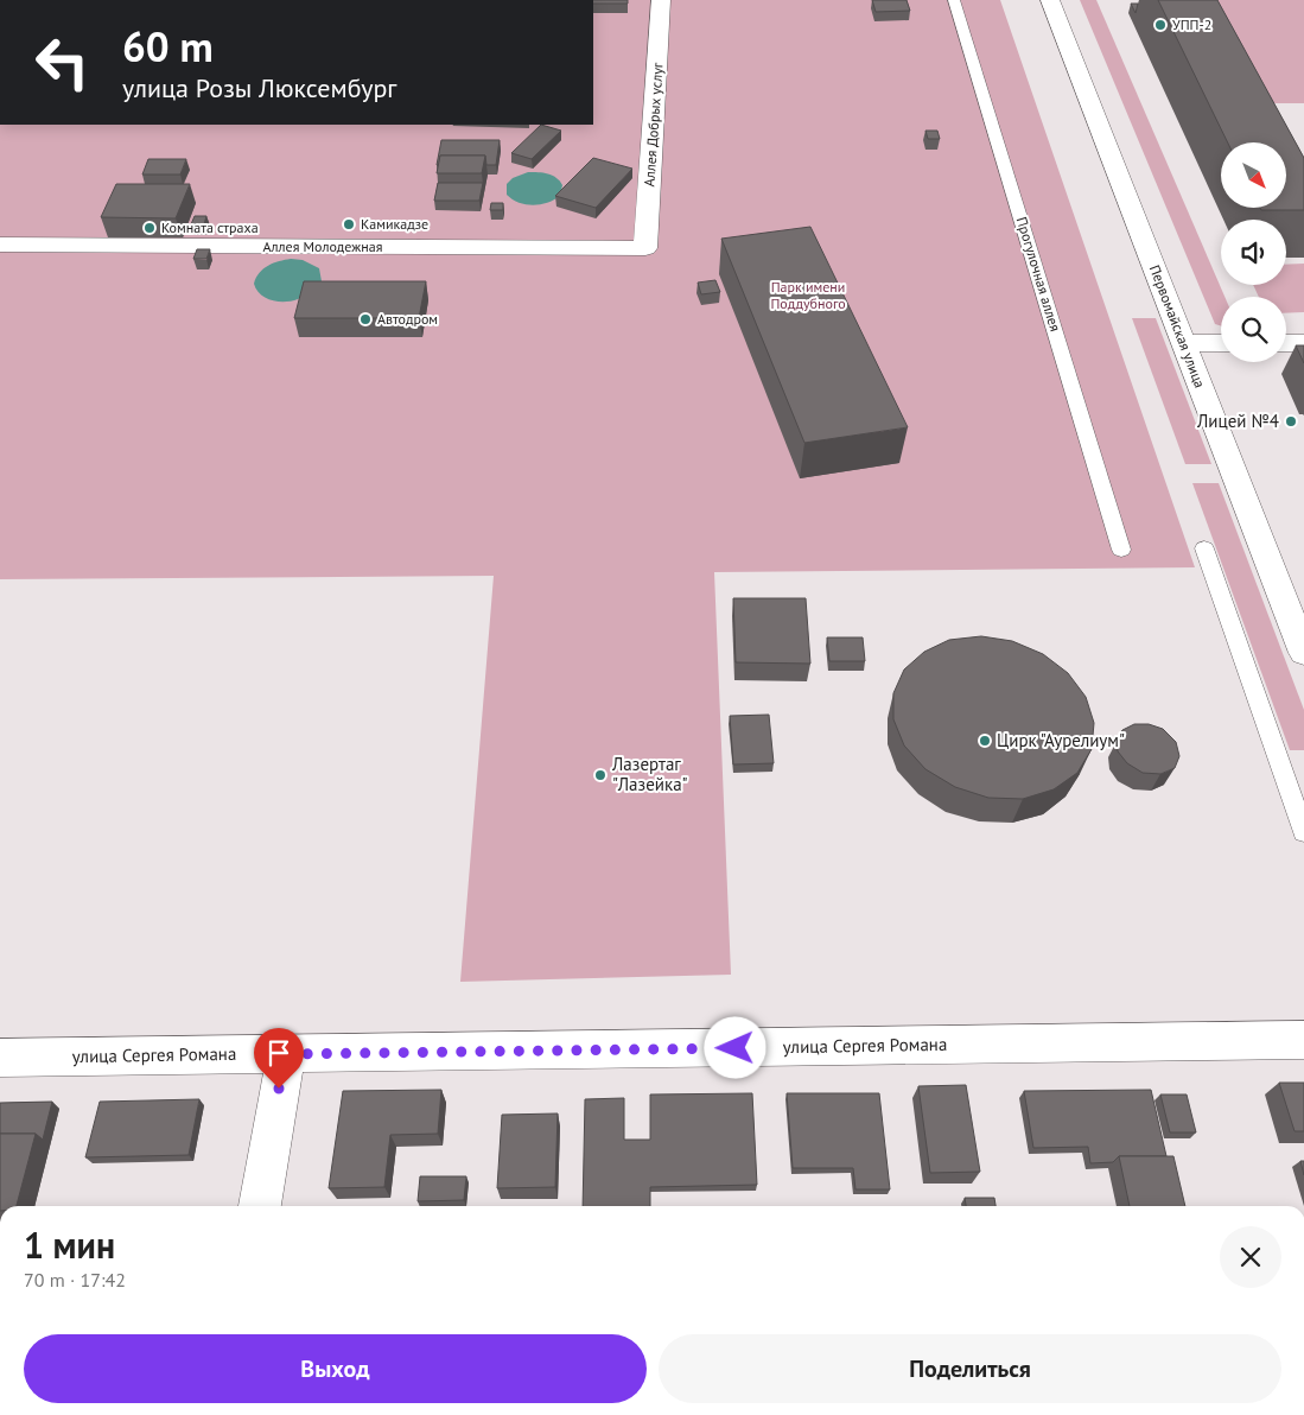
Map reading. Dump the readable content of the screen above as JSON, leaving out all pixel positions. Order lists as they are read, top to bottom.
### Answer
{
  "streets": {
    "street": [
      "Аллея Добрых услуг",
      "Аллея Молодежная",
      "Первомайская улица",
      "улица Сергея Романа"
    ],
    "lane": ["Прогулочная аллея"]
  },
  "crossings": [
    ["Аллея Добрых услуг", "Аллея Молодежная"]
  ],
  "parks": ["Парк имени Поддубного"],
  "places": [
    "УПП-2",
    "Камикадзе",
    "Комната страха",
    "Автодром",
    "Лицей №4",
    "Цирк \"Аурелиум\"",
    "Лазертаг \"Лазейка\""
  ],
  "north": "bottom right",
  "page": {
    "turn": ["60 m", "улица Розы Люксембург"],
    "heading": ["1 мин", "70 m · 17:42"],
    "buttons": ["Выход", "Поделиться"]
  }
}
